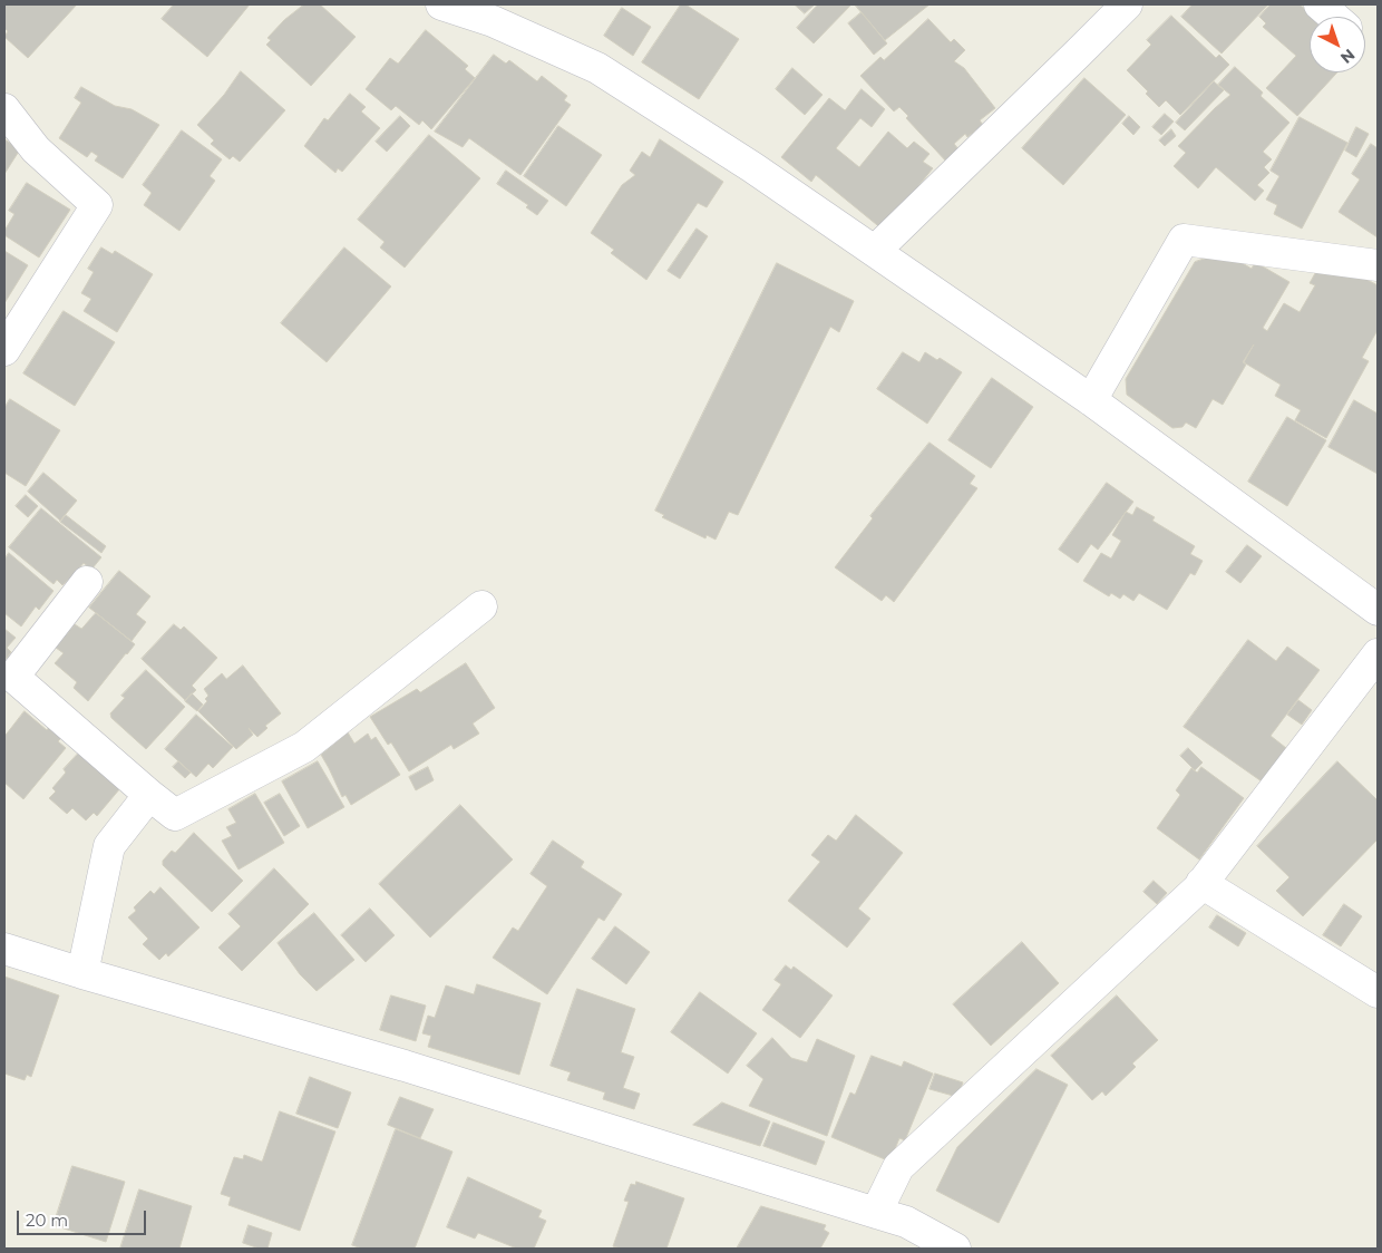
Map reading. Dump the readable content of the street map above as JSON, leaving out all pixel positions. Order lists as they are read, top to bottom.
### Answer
{
  "scale_bar": "20 m",
  "north": "bottom right"
}
